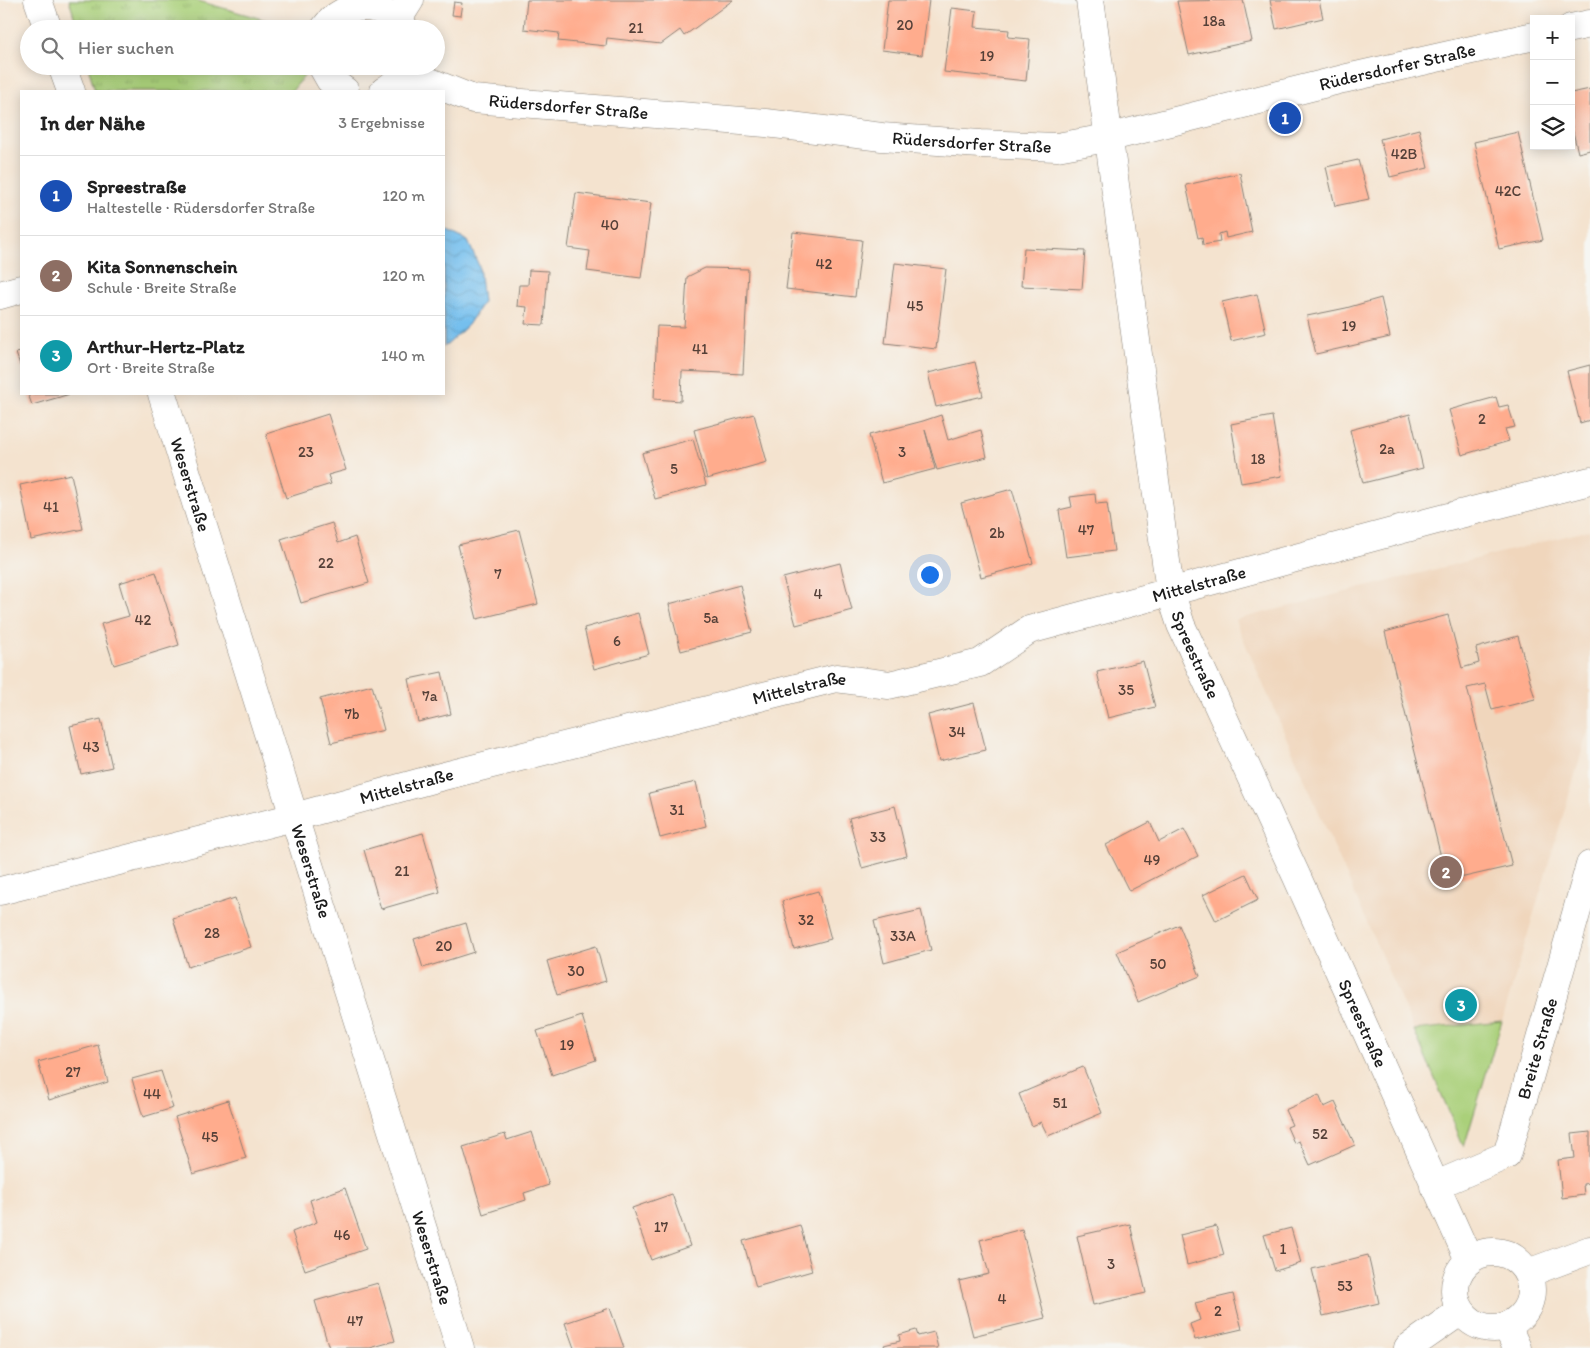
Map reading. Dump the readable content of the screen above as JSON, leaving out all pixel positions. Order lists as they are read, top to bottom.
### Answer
{
  "streets": {
    "street": [
      "Rüdersdorfer Straße",
      "Weserstraße",
      "Mittelstraße",
      "Spreestraße",
      "Breite Straße"
    ]
  },
  "crossings": [
    ["Rüdersdorfer Straße", "Spreestraße"],
    ["Weserstraße", "Mittelstraße"],
    ["Mittelstraße", "Spreestraße"],
    ["Spreestraße", "Breite Straße"]
  ],
  "house_numbers": [
    "18a",
    "20",
    "21",
    "19",
    "42B",
    "42C",
    "40",
    "42",
    "45",
    "19",
    "41",
    "2",
    "2a",
    "23",
    "3",
    "18",
    "5",
    "41",
    "47",
    "2b",
    "22",
    "7",
    "4",
    "5a",
    "42",
    "6",
    "35",
    "7a",
    "7b",
    "34",
    "43",
    "31",
    "33",
    "49",
    "21",
    "32",
    "28",
    "33A",
    "20",
    "50",
    "30",
    "19",
    "27",
    "44",
    "51",
    "52",
    "45",
    "17",
    "46",
    "1",
    "3",
    "53",
    "4",
    "2",
    "47"
  ],
  "page": {
    "map_buttons": ["+", "−"],
    "search": "Hier suchen",
    "heading": ["In der Nähe", "3 Ergebnisse"],
    "pins": ["1", "2", "3"],
    "list": [
      {
        "mark": "1",
        "name": "Spreestraße",
        "note": "Haltestelle · Rüdersdorfer Straße",
        "value": "120 m"
      },
      {
        "mark": "2",
        "name": "Kita Sonnenschein",
        "note": "Schule · Breite Straße",
        "value": "120 m"
      },
      {
        "mark": "3",
        "name": "Arthur-Hertz-Platz",
        "note": "Ort · Breite Straße",
        "value": "140 m"
      }
    ]
  }
}
